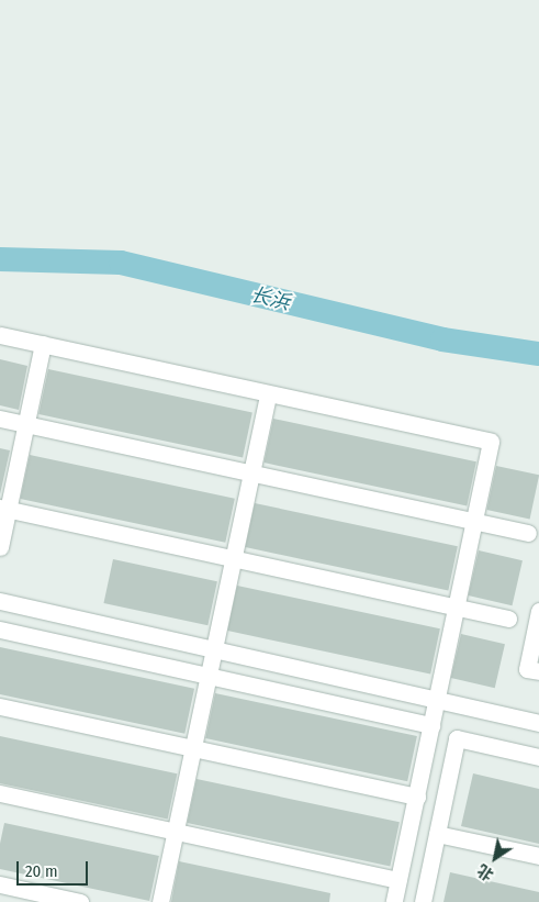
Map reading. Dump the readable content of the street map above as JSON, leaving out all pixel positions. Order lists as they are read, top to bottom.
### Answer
{
  "water": ["长浜"],
  "scale_bar": "20 m",
  "north": "bottom left"
}
